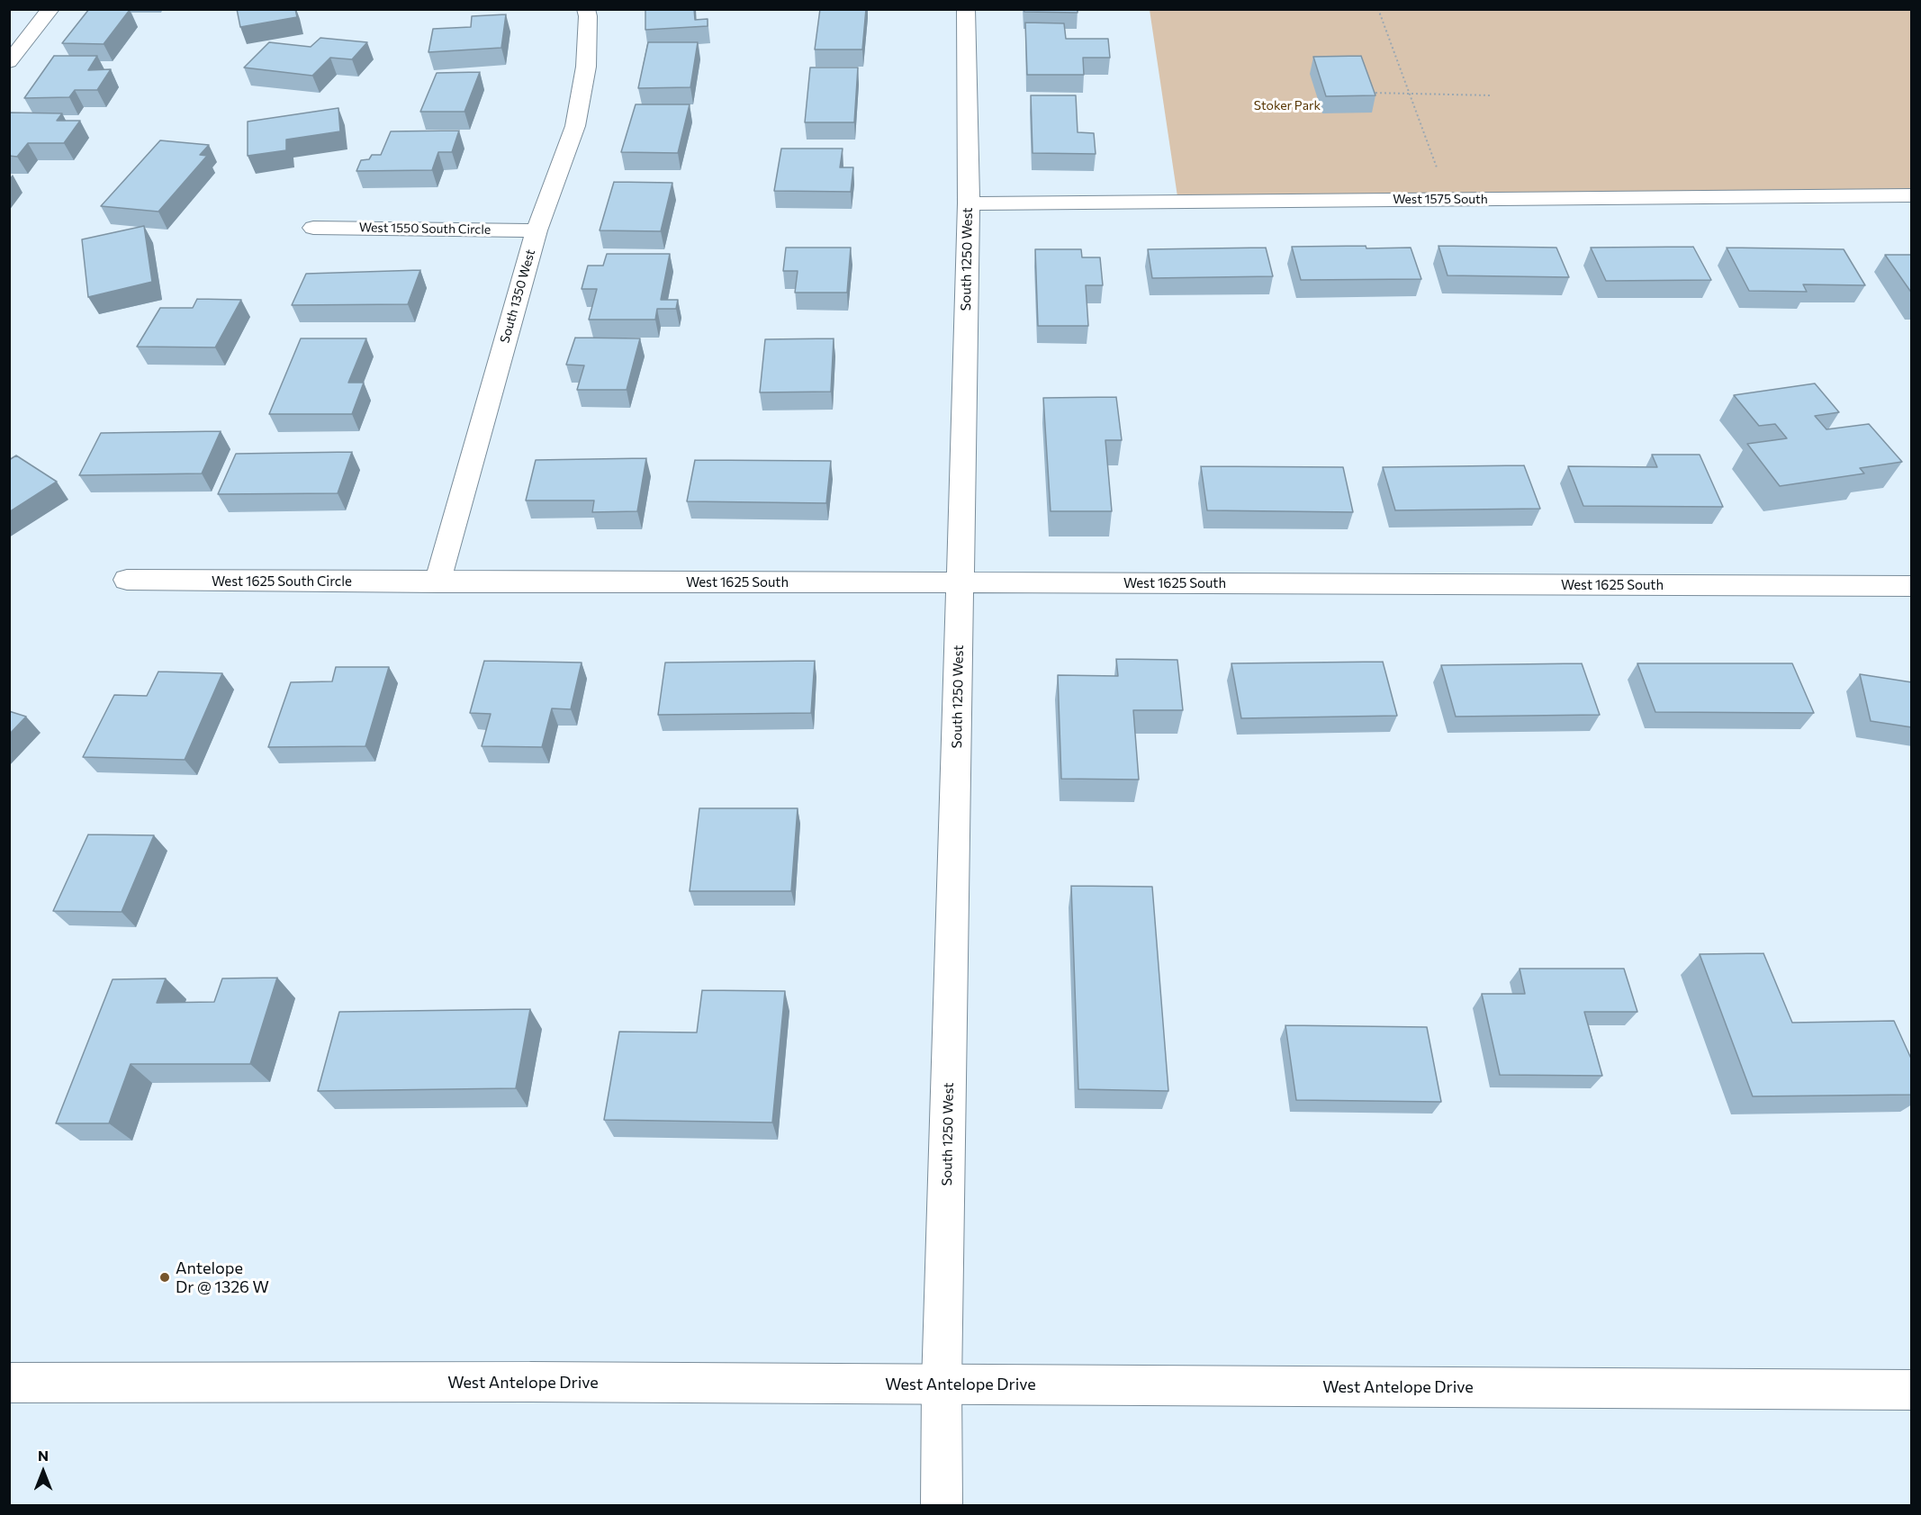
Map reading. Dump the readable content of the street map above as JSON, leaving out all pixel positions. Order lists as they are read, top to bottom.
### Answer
{
  "streets": {
    "street": [
      "West 1575 South",
      "West 1550 South Circle",
      "South 1250 West",
      "South 1350 West",
      "West 1625 South Circle",
      "West 1625 South",
      "West Antelope Drive"
    ]
  },
  "crossings": [
    ["West 1575 South", "South 1250 West"],
    ["West 1550 South Circle", "South 1350 West"],
    ["South 1250 West", "West 1625 South"],
    ["South 1250 West", "West Antelope Drive"],
    ["South 1350 West", "West 1625 South Circle"],
    ["South 1350 West", "West 1625 South"],
    ["West 1625 South Circle", "West 1625 South"]
  ],
  "parks": ["Stoker Park"],
  "places": ["Antelope Dr @ 1326 W"],
  "north": "top"
}
